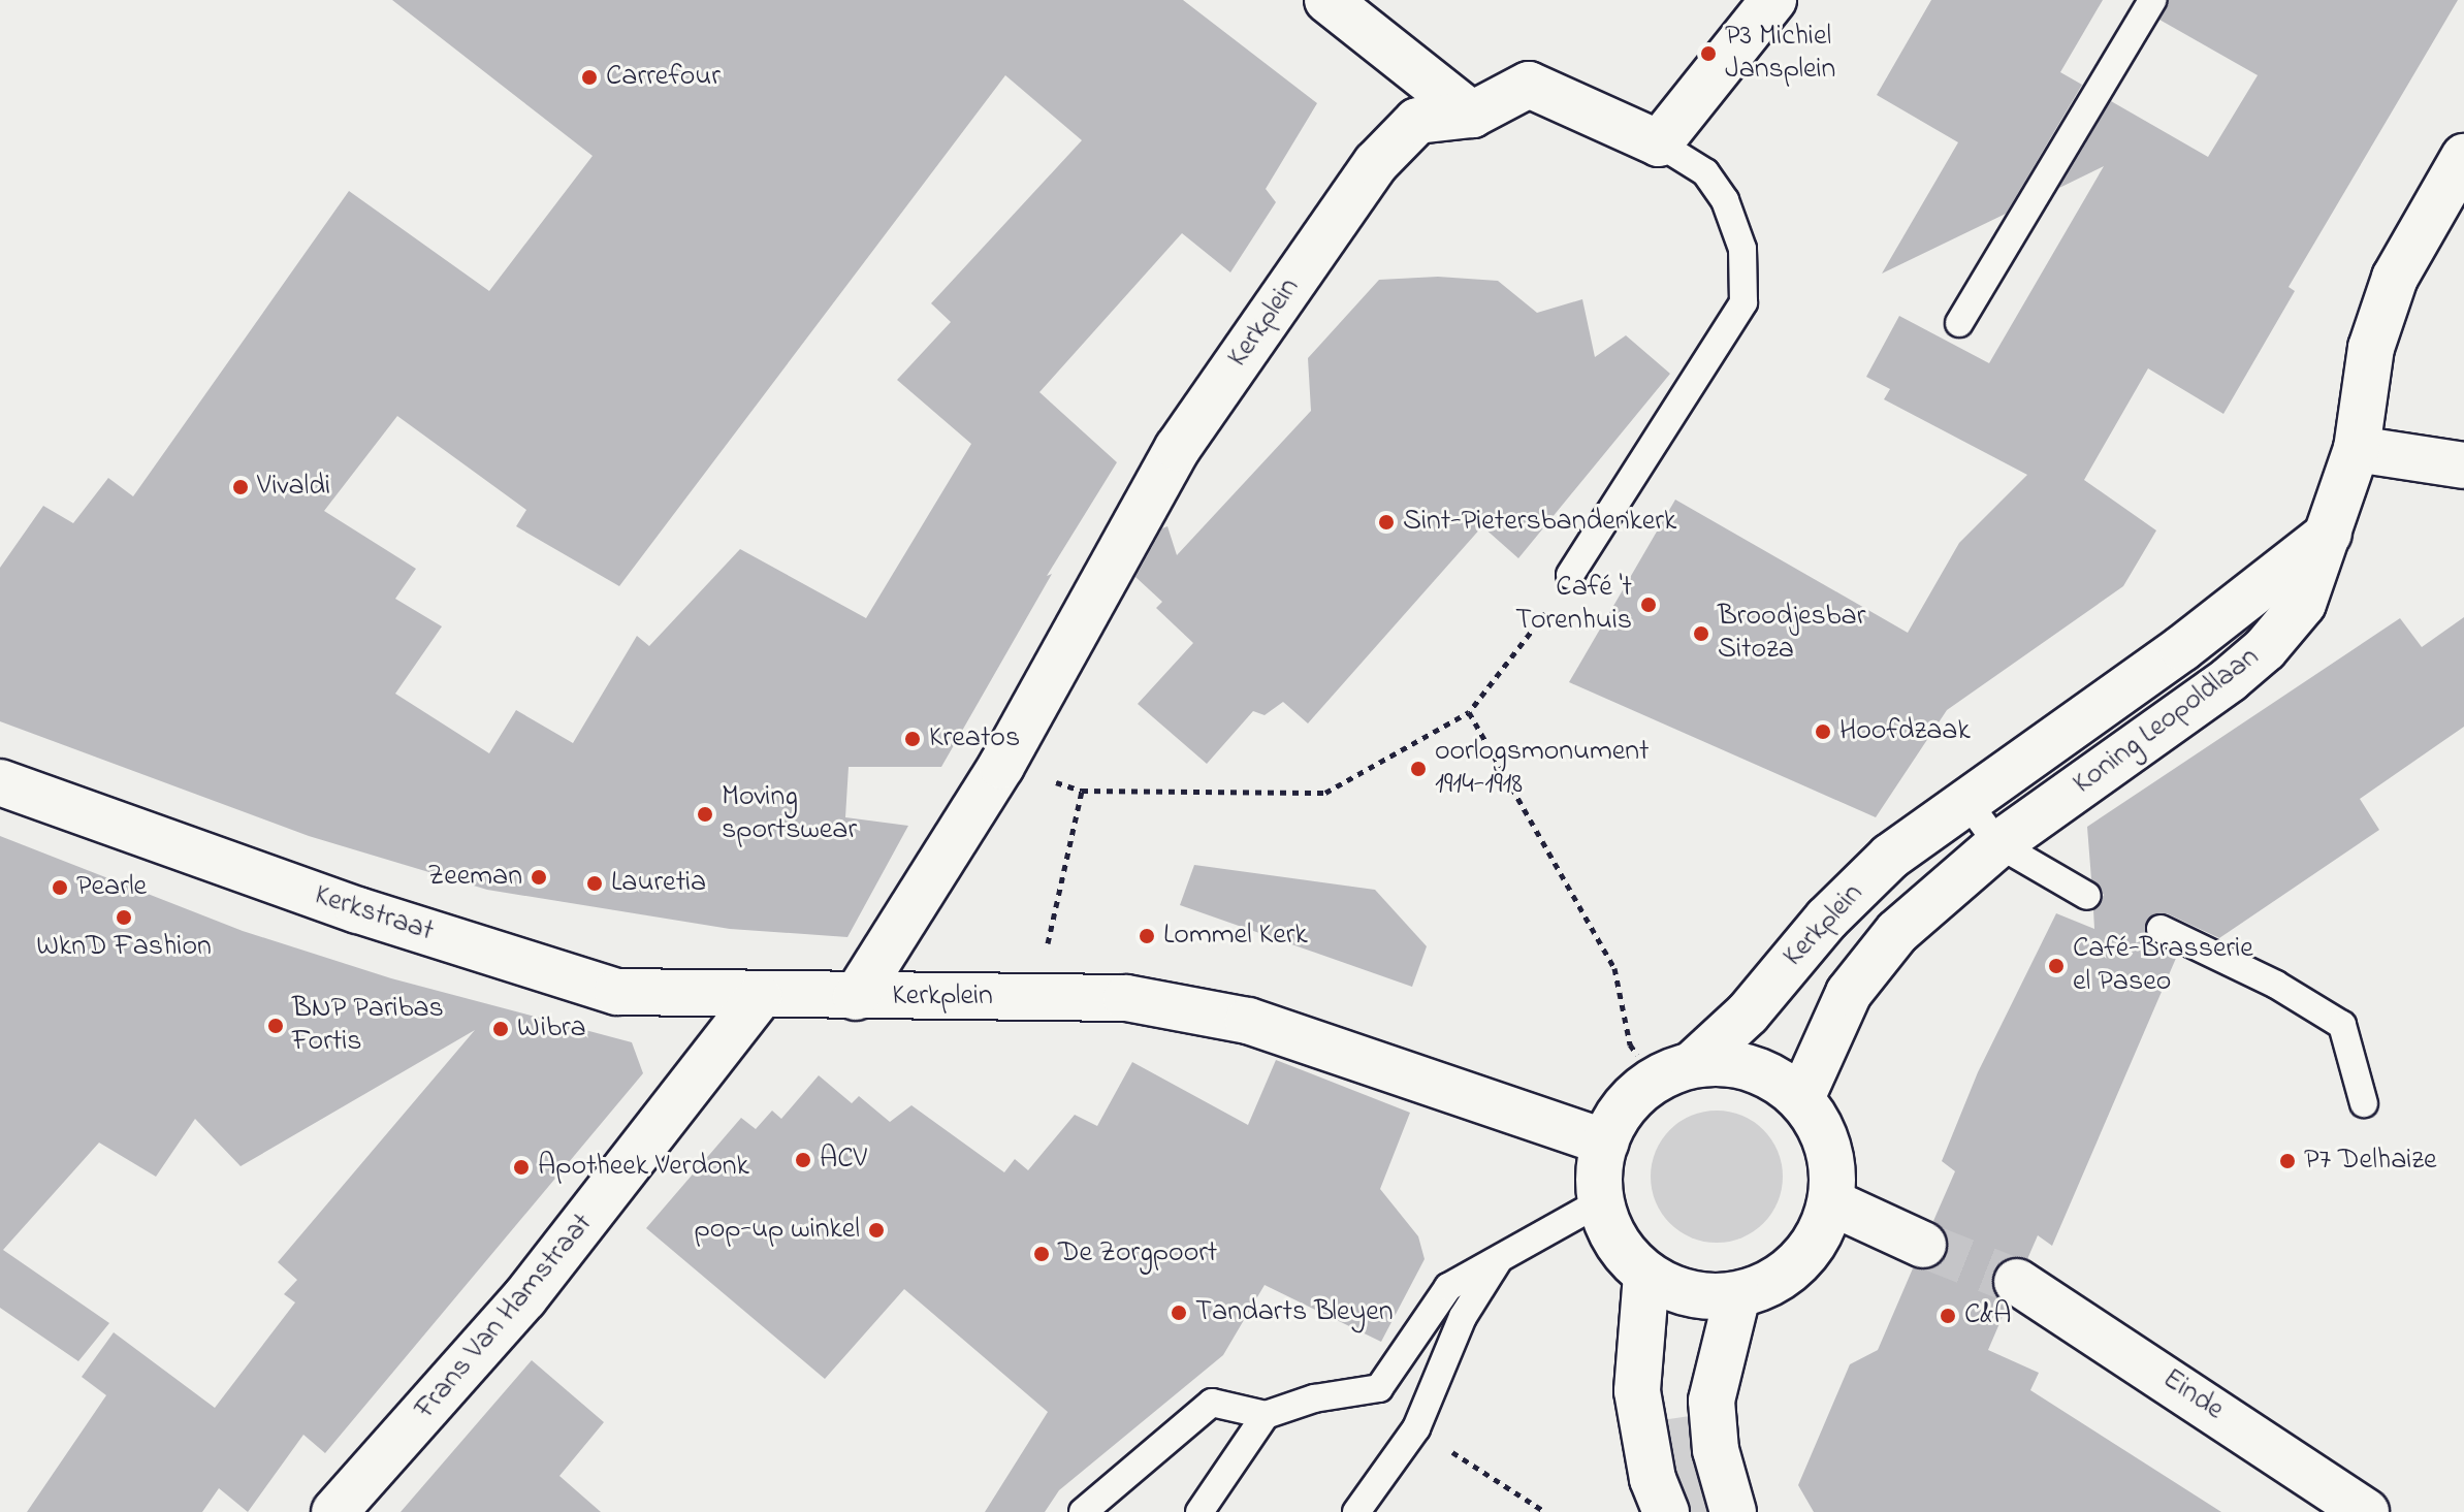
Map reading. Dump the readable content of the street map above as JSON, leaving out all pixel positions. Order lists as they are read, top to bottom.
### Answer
{
  "streets": {
    "street": [
      "Kerkplein",
      "Koning Leopoldlaan",
      "Kerkstraat",
      "Frans Van Hamstraat",
      "Einde"
    ]
  },
  "crossings": [
    ["Kerkplein", "Koning Leopoldlaan"],
    ["Kerkplein", "Kerkstraat"],
    ["Kerkplein", "Frans Van Hamstraat"],
    ["Kerkstraat", "Frans Van Hamstraat"]
  ],
  "places": [
    "P3 Michiel Jansplein",
    "Carrefour",
    "Vivaldi",
    "Sint-Pietersbandenkerk",
    "Café 't Torenhuis",
    "Broodjesbar Sitoza",
    "Hoofdzaak",
    "Kreatos",
    "oorlogsmonument 1914-1918",
    "Moving sportswear",
    "Zeeman",
    "Lauretia",
    "Pearle",
    "WknD Fashion",
    "Lommel Kerk",
    "Café-Brasserie el Paseo",
    "BNP Paribas Fortis",
    "Wibra",
    "ACV",
    "P7 Delhaize",
    "Apotheek Verdonk",
    "pop-up winkel",
    "De Zorgpoort",
    "Tandarts Bleyen",
    "C&A"
  ]
}
